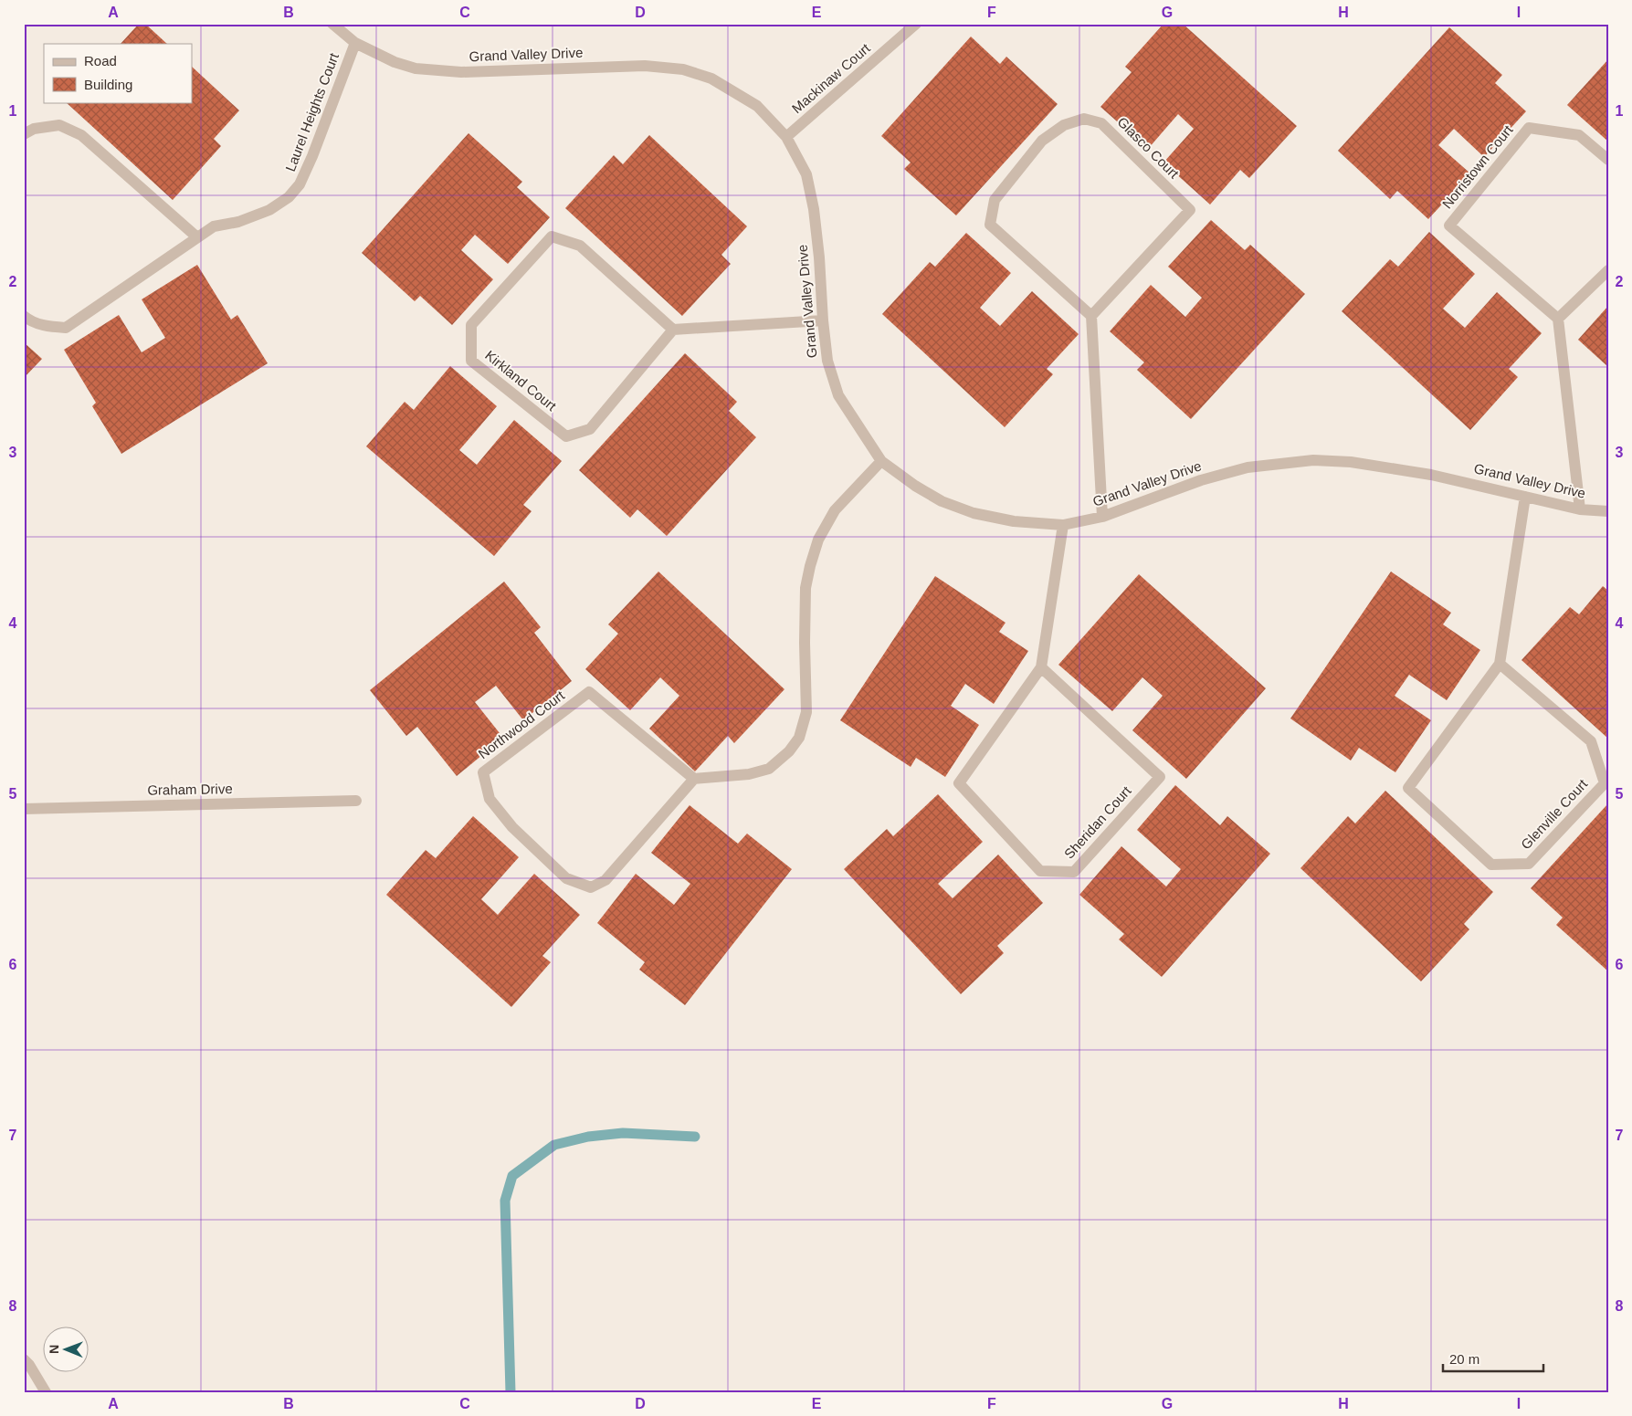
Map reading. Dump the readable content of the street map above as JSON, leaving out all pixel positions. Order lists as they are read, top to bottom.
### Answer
{
  "streets": {
    "street": [
      "Grand Valley Drive",
      "Mackinaw Court",
      "Laurel Heights Court",
      "Glasco Court",
      "Norristown Court",
      "Kirkland Court",
      "Northwood Court",
      "Graham Drive",
      "Glenville Court",
      "Sheridan Court"
    ]
  },
  "crossings": [
    ["Grand Valley Drive", "Mackinaw Court"],
    ["Grand Valley Drive", "Laurel Heights Court"],
    ["Grand Valley Drive", "Glenville Court"],
    ["Grand Valley Drive", "Sheridan Court"]
  ],
  "legend": ["Road", "Building"],
  "scale_bar": "20 m",
  "north": "left",
  "grid": {
    "columns": [
      "A",
      "B",
      "C",
      "D",
      "E",
      "F",
      "G",
      "H",
      "I"
    ],
    "rows": [
      "1",
      "2",
      "3",
      "4",
      "5",
      "6",
      "7",
      "8"
    ]
  }
}
